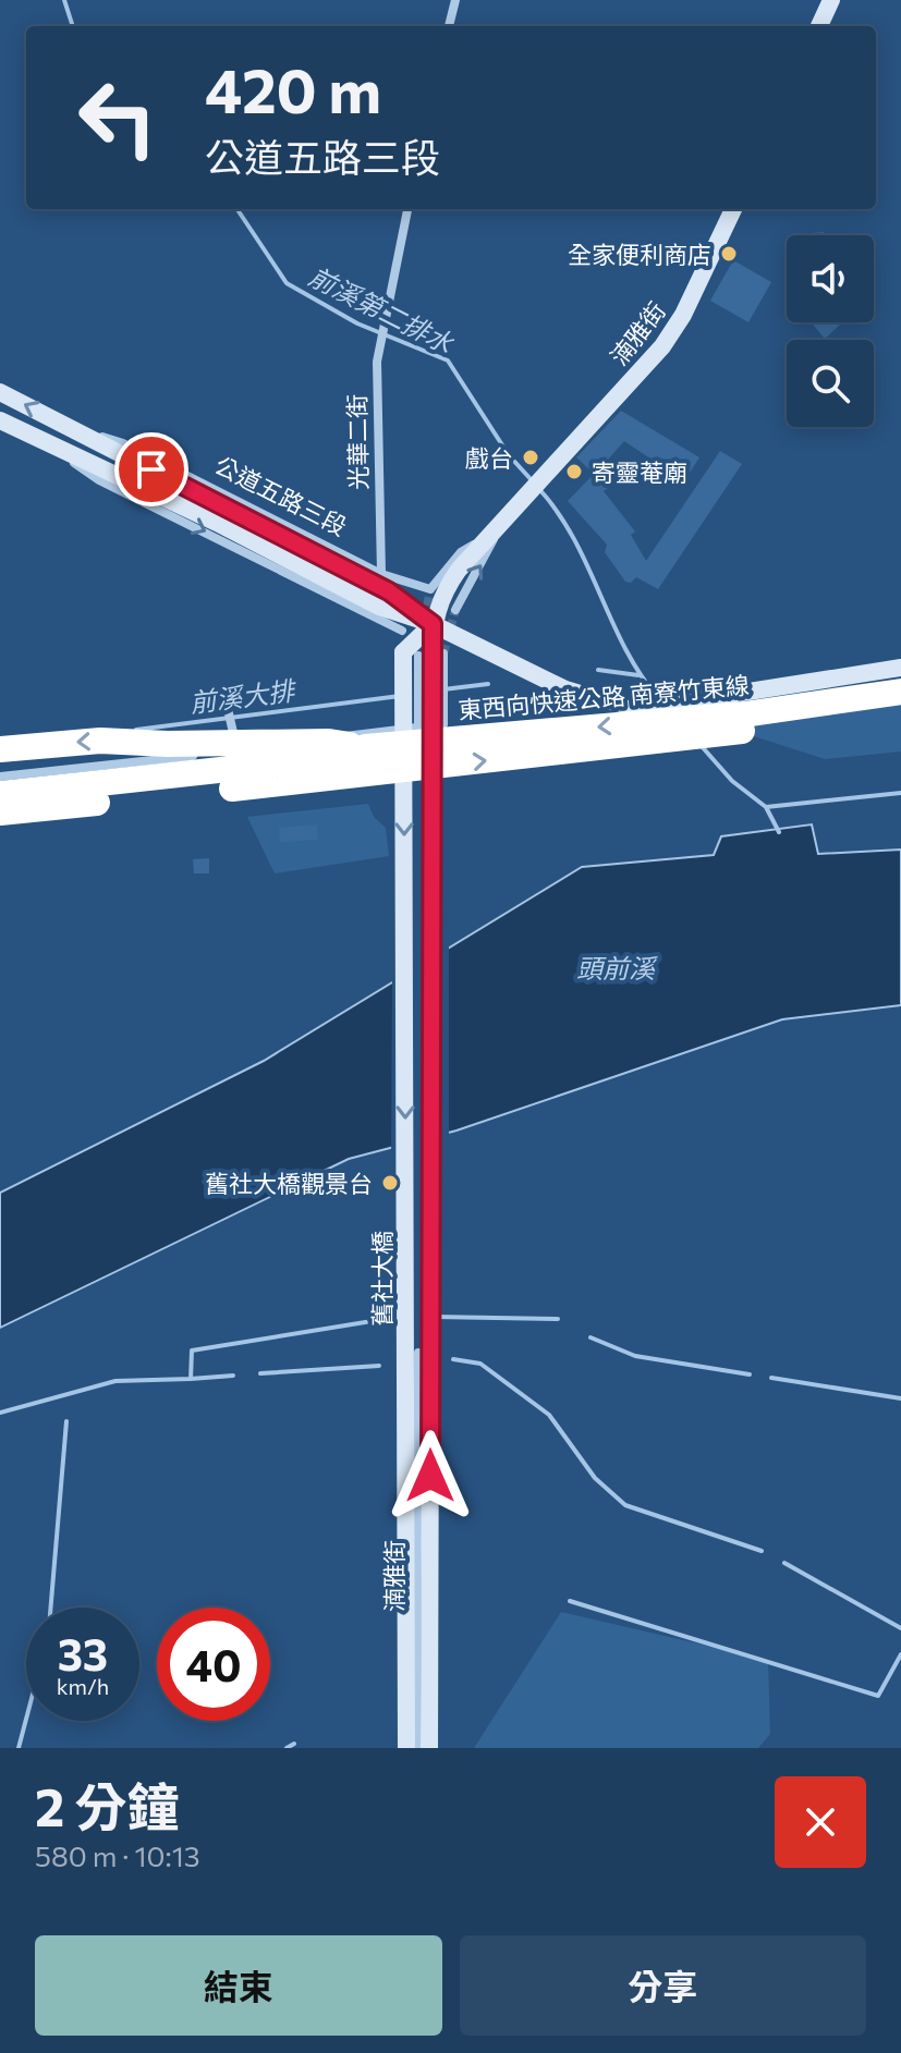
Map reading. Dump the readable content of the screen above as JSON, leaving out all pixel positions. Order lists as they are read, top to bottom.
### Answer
{
  "streets": {
    "highway": ["東西向快速公路 南寮竹東線"],
    "street": [
      "湳雅街",
      "光華二街",
      "公道五路三段",
      "舊社大橋"
    ]
  },
  "crossings": [
    ["湳雅街", "公道五路三段"],
    ["光華二街", "公道五路三段"]
  ],
  "water": ["前溪第二排水", "前溪大排", "頭前溪"],
  "places": [
    "全家便利商店",
    "戲台",
    "寄靈菴廟",
    "舊社大橋觀景台"
  ],
  "page": {
    "turn": ["420 m", "公道五路三段"],
    "speed": "33 km/h",
    "limit": "40",
    "heading": ["2 分鐘", "580 m · 10:13"],
    "buttons": ["結束", "分享"]
  }
}
